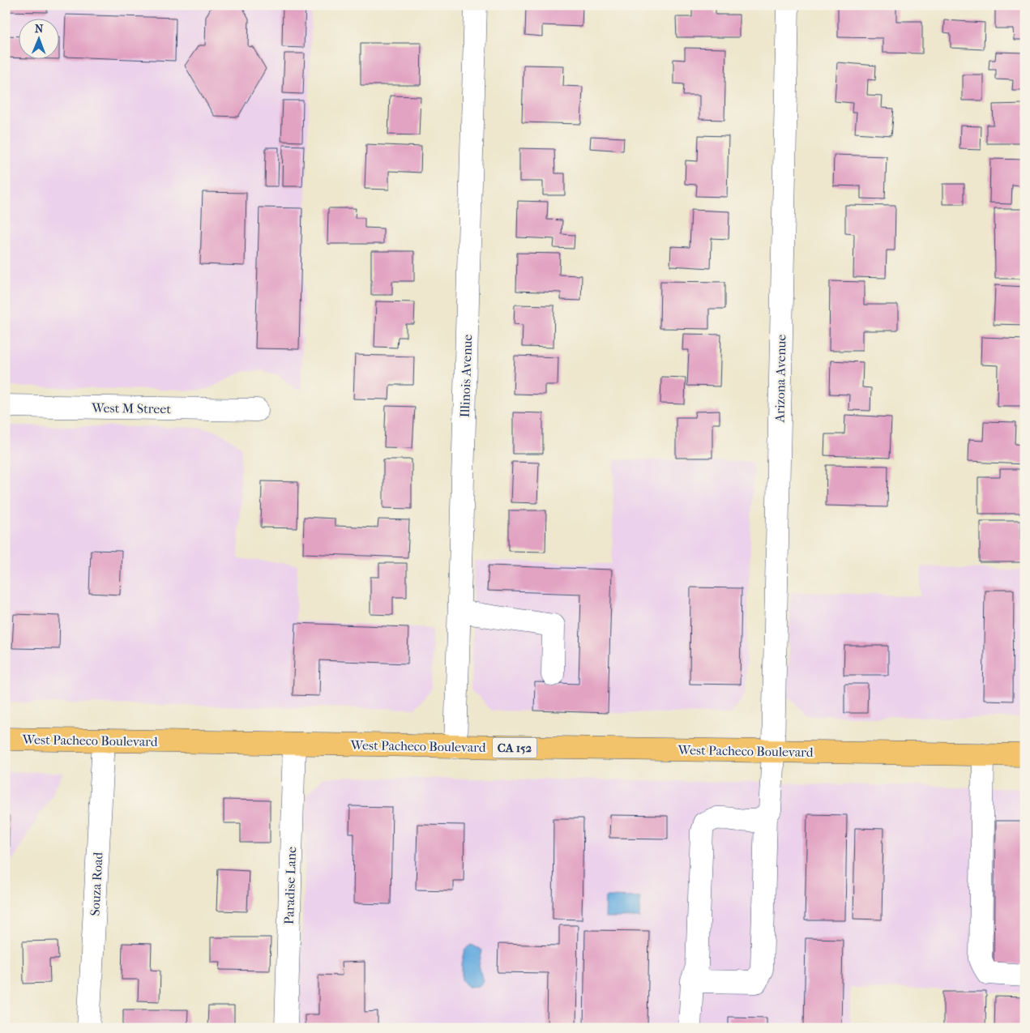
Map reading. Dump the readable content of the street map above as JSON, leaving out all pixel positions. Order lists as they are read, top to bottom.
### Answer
{
  "streets": {
    "highway": ["West Pacheco Boulevard", "CA 152"],
    "street": [
      "Illinois Avenue",
      "Arizona Avenue",
      "West M Street",
      "Souza Road",
      "Paradise Lane"
    ]
  },
  "crossings": [
    ["Illinois Avenue", "West Pacheco Boulevard"],
    ["Arizona Avenue", "West Pacheco Boulevard"],
    ["West Pacheco Boulevard", "Souza Road"],
    ["West Pacheco Boulevard", "Paradise Lane"]
  ],
  "north": "top"
}
